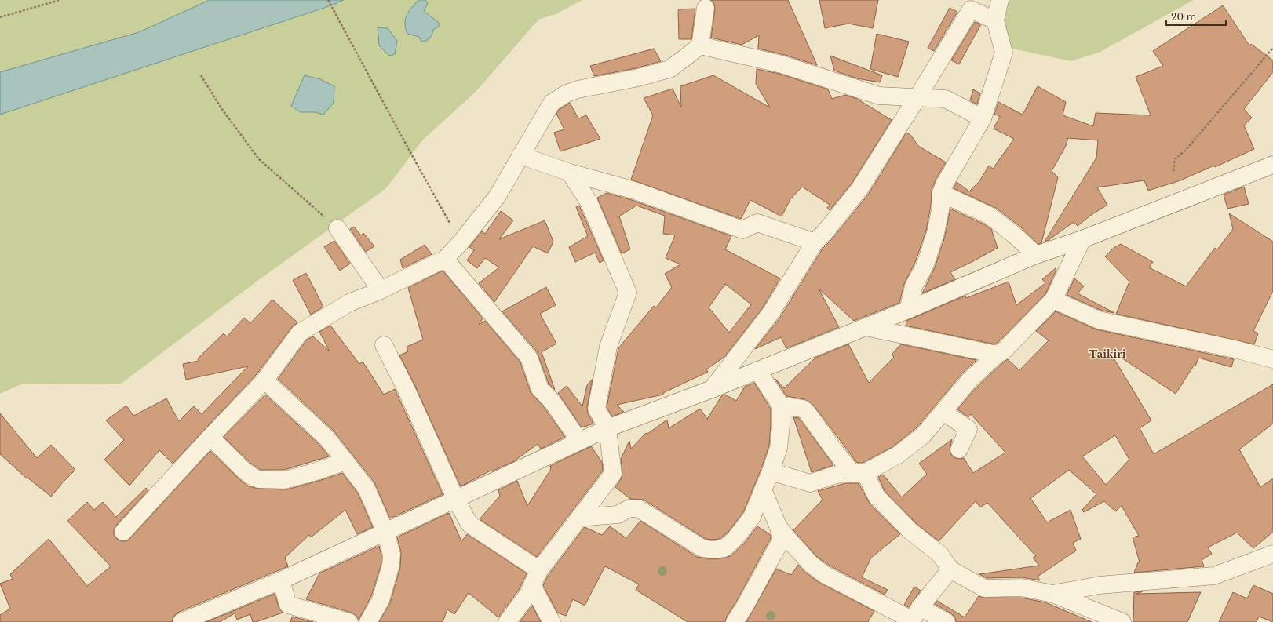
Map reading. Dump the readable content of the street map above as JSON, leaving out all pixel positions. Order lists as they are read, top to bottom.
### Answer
{
  "districts": ["Taikiri"],
  "scale_bar": "20 m"
}
